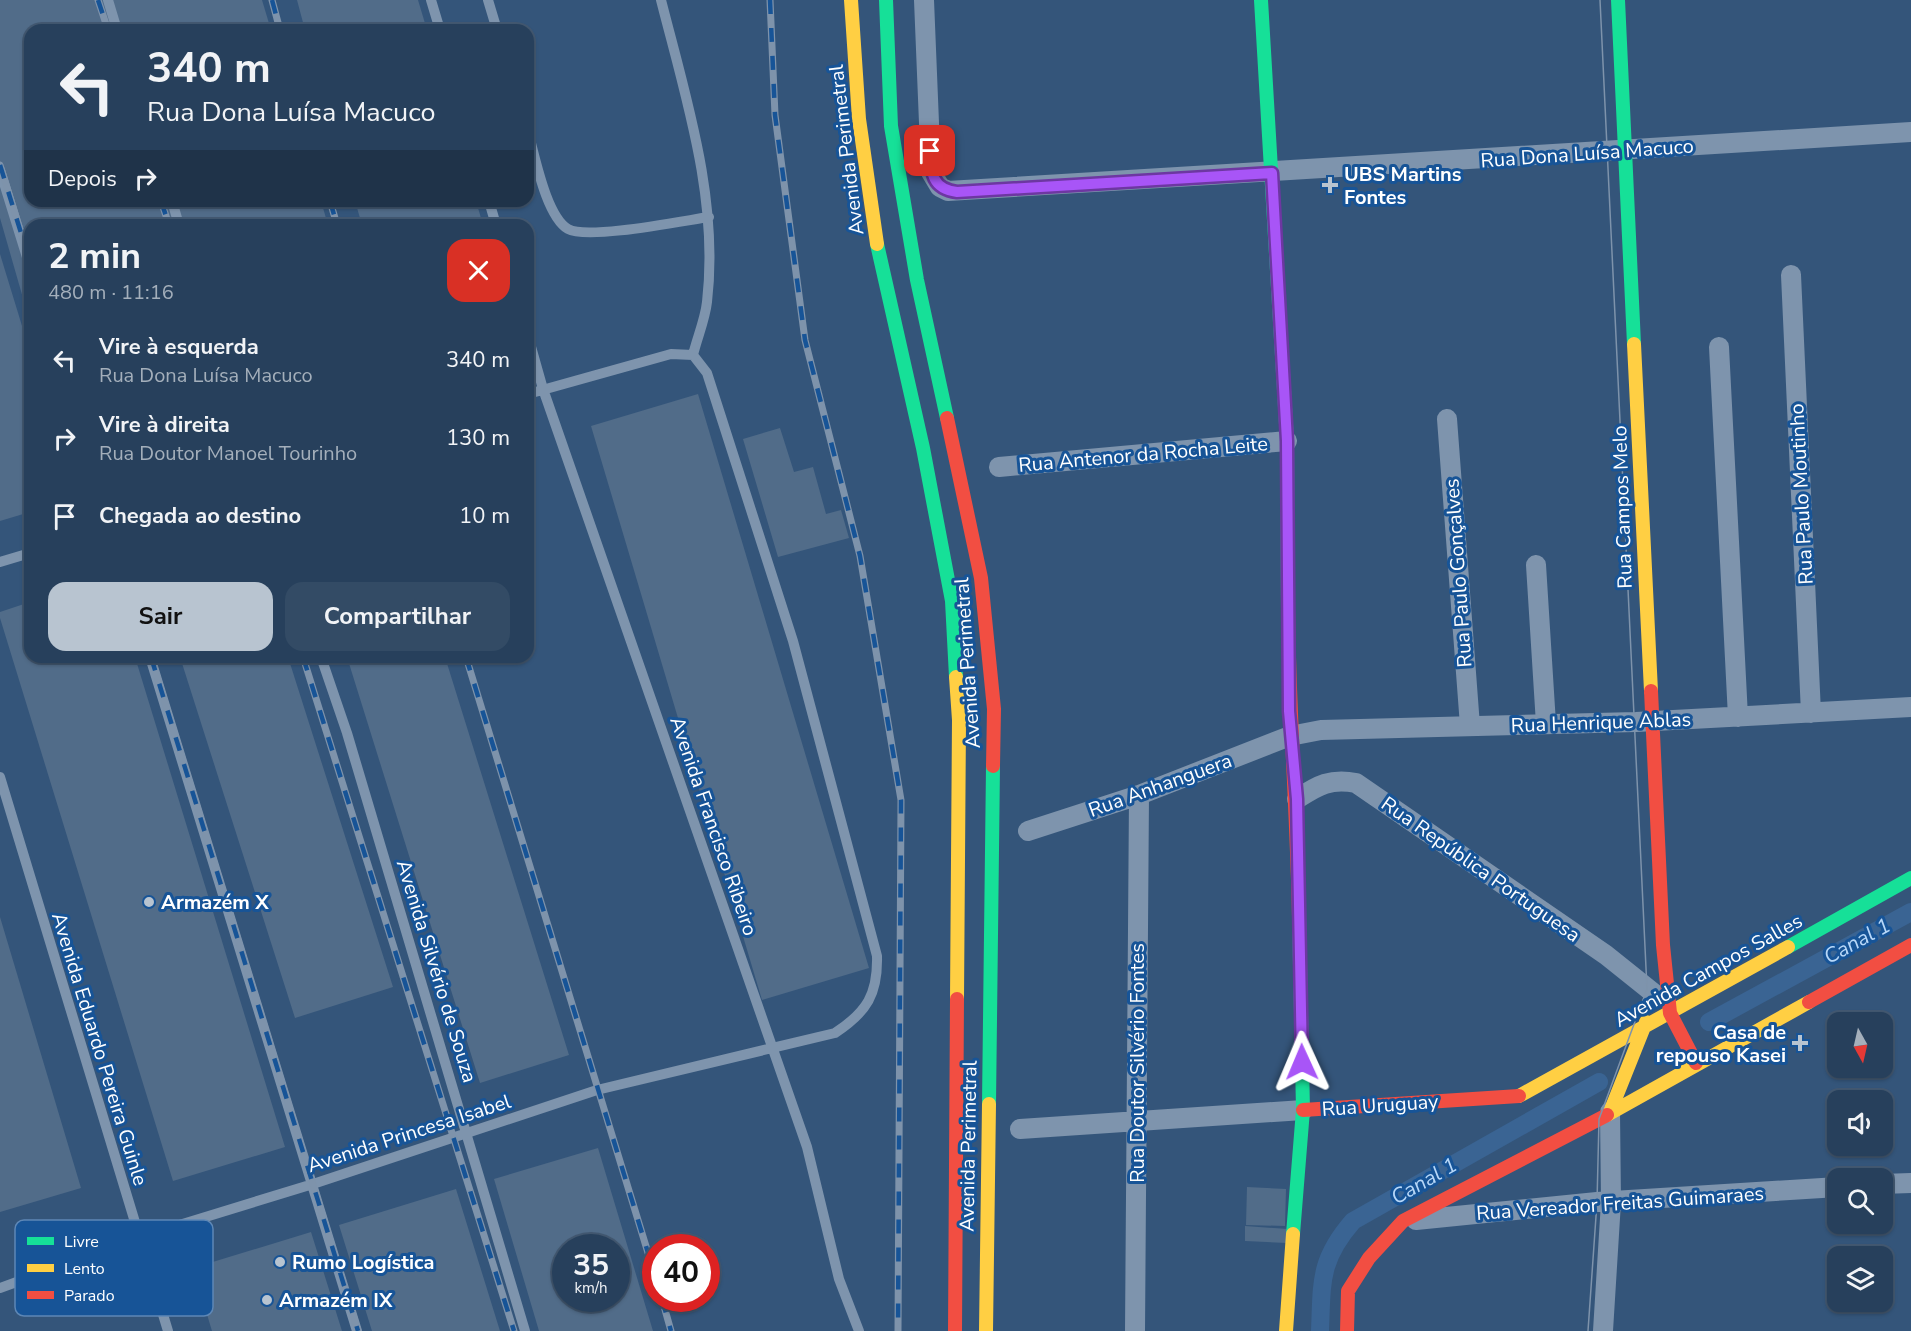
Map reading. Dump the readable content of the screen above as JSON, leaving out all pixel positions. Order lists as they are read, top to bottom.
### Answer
{
  "streets": {
    "street": [
      "Avenida Perimetral",
      "Rua Dona Luísa Macuco",
      "Rua Antenor da Rocha Leite",
      "Rua Paulo Moutinho",
      "Rua Campos Melo",
      "Rua Paulo Gonçalves",
      "Rua Henrique Ablas",
      "Rua Anhanguera",
      "Rua República Portuguesa",
      "Avenida Campos Salles",
      "Rua Doutor Silvério Fontes",
      "Rua Uruguay",
      "Rua Vereador Freitas Guimaraes"
    ],
    "lane": [
      "Avenida Francisco Ribeiro",
      "Avenida Silvério de Souza",
      "Avenida Eduardo Pereira Guinle",
      "Avenida Princesa Isabel"
    ]
  },
  "crossings": [
    ["Rua Dona Luísa Macuco", "Rua Campos Melo"],
    ["Rua Paulo Moutinho", "Rua Henrique Ablas"],
    ["Rua Campos Melo", "Rua Henrique Ablas"],
    ["Rua Campos Melo", "Avenida Campos Salles"],
    ["Rua Paulo Gonçalves", "Rua Henrique Ablas"],
    ["Rua Henrique Ablas", "Rua Anhanguera"],
    ["Rua Anhanguera", "Rua Doutor Silvério Fontes"],
    ["Avenida Francisco Ribeiro", "Avenida Princesa Isabel"],
    ["Avenida Campos Salles", "Rua Uruguay"],
    ["Avenida Silvério de Souza", "Avenida Princesa Isabel"],
    ["Rua Doutor Silvério Fontes", "Rua Uruguay"]
  ],
  "water": ["Canal 1"],
  "places": {
    "health": ["UBS Martins Fontes", "Casa de repouso Kasei"],
    "other": ["Armazém X", "Rumo Logística", "Armazém IX"]
  },
  "legend": ["Livre", "Lento", "Parado"],
  "north": "bottom",
  "page": {
    "turn": ["340 m", "Rua Dona Luísa Macuco"],
    "then": "Depois",
    "heading": ["2 min", "480 m · 11:16"],
    "list": [
      {
        "name": "Vire à esquerda",
        "note": "Rua Dona Luísa Macuco",
        "value": "340 m"
      },
      {
        "name": "Vire à direita",
        "note": "Rua Doutor Manoel Tourinho",
        "value": "130 m"
      },
      {
        "name": "Chegada ao destino",
        "value": "10 m"
      }
    ],
    "buttons": ["Sair", "Compartilhar"],
    "speed": "35 km/h",
    "limit": "40"
  }
}
